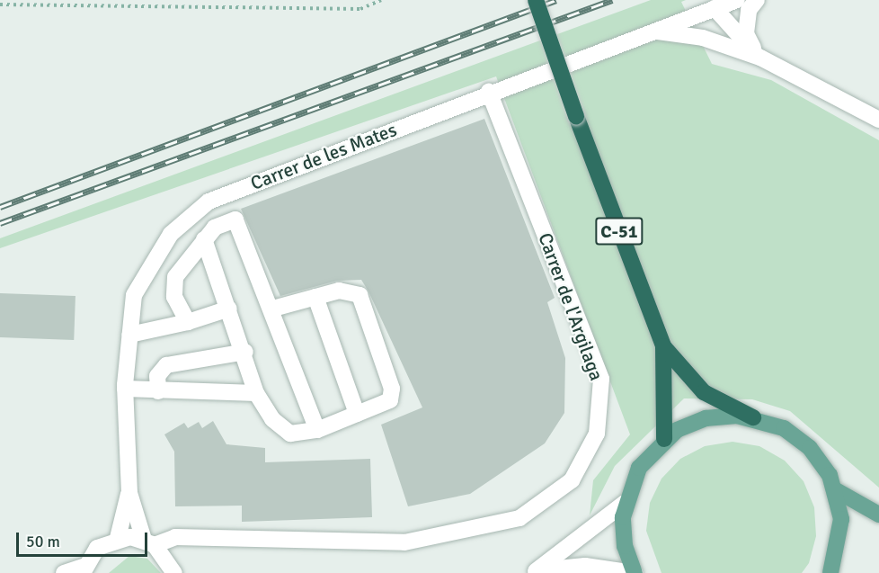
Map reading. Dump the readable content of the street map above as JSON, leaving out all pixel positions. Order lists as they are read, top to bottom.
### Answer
{
  "streets": {
    "highway": ["C-51"],
    "street": ["Carrer de les Mates", "Carrer de l'Argilaga"]
  },
  "crossings": [
    ["Carrer de les Mates", "Carrer de l'Argilaga"]
  ],
  "scale_bar": "50 m"
}
